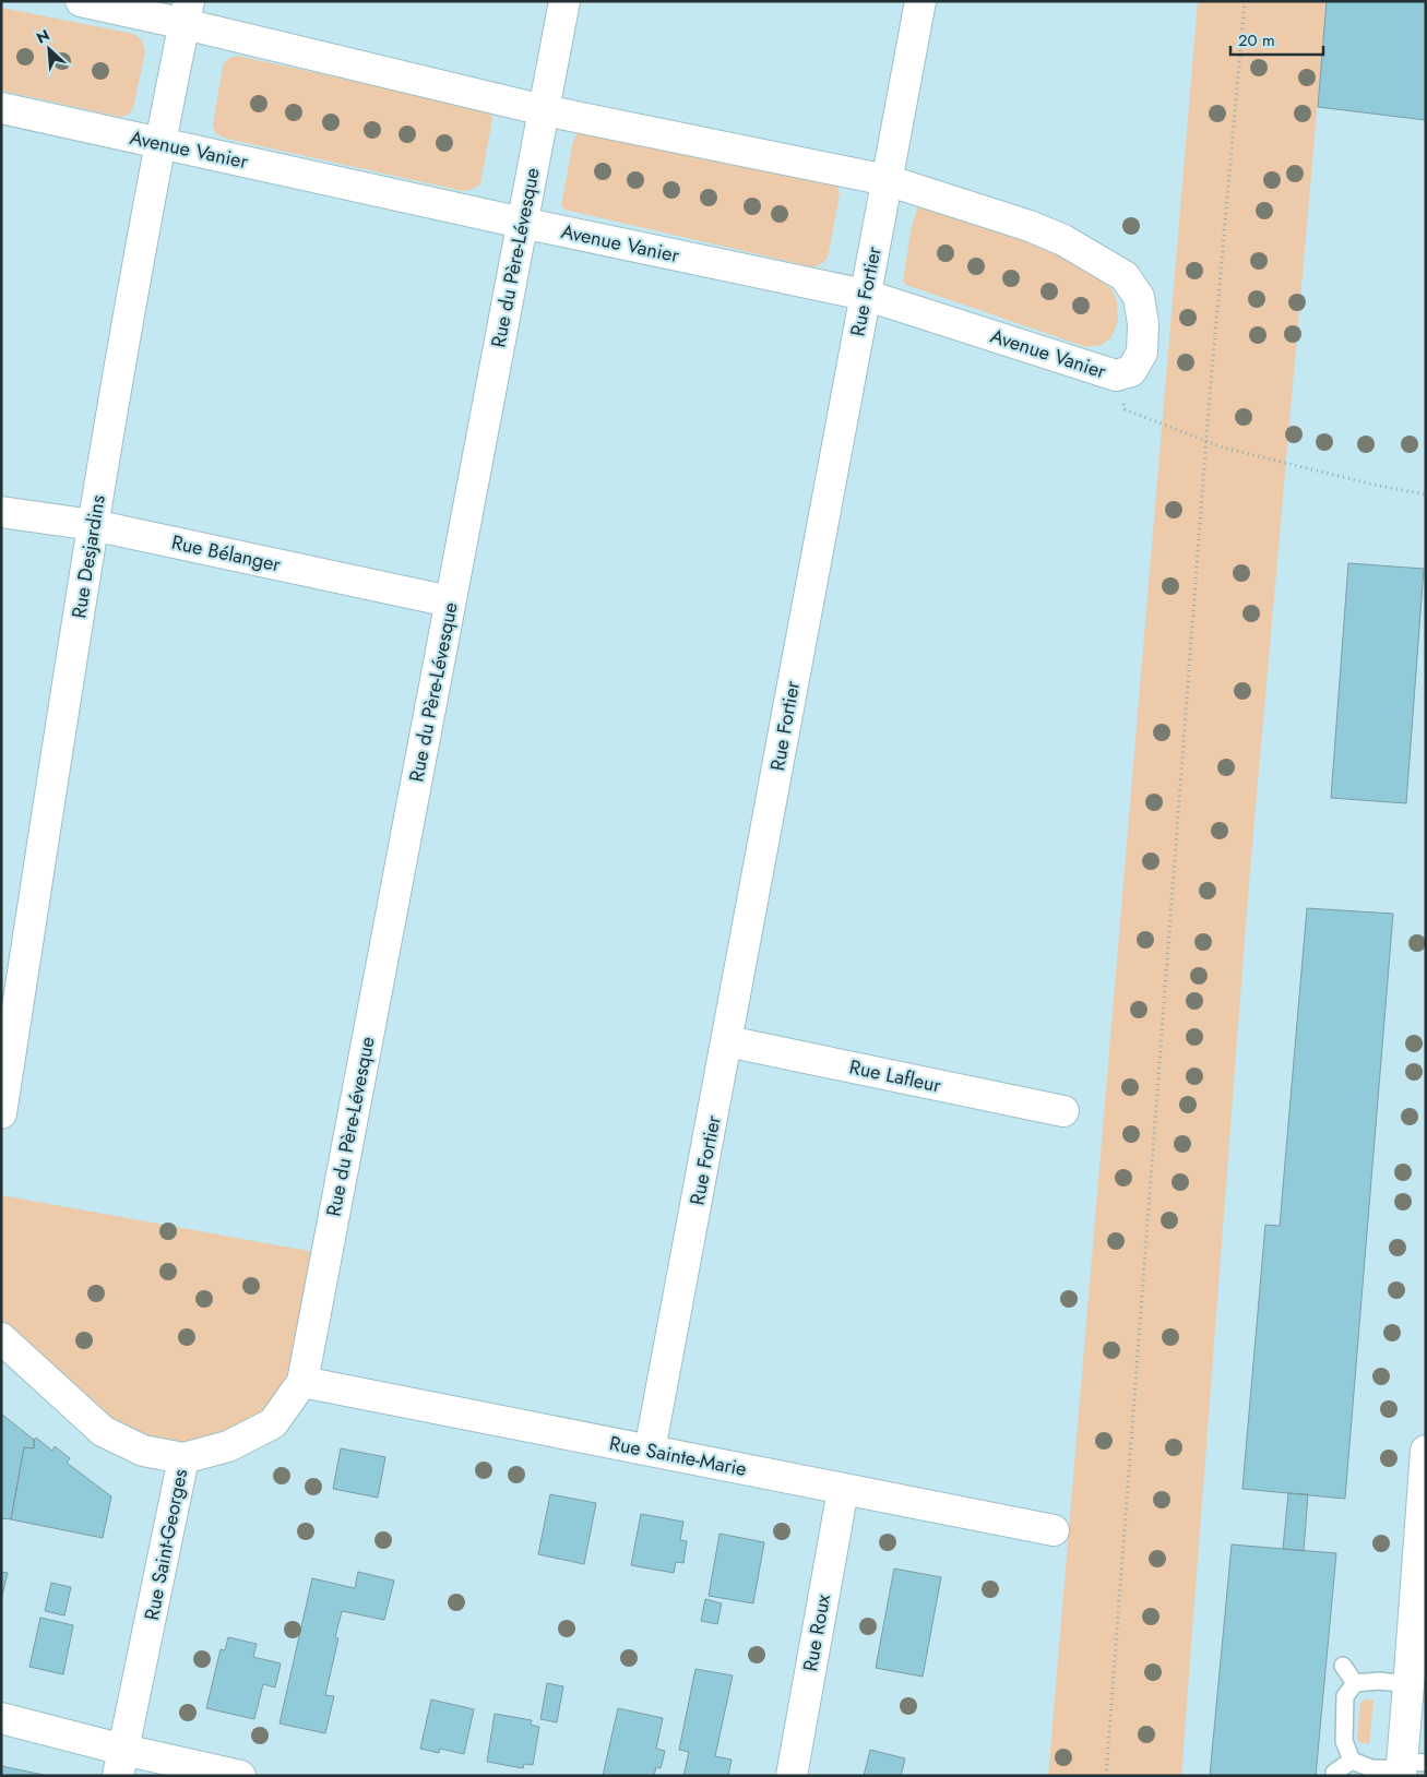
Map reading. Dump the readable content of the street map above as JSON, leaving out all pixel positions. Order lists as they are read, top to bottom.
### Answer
{
  "streets": {
    "street": [
      "Avenue Vanier",
      "Rue du Père-Lévesque",
      "Rue Fortier",
      "Rue Bélanger",
      "Rue Desjardins",
      "Rue Lafleur",
      "Rue Sainte-Marie",
      "Rue Saint-Georges",
      "Rue Roux"
    ]
  },
  "crossings": [
    ["Avenue Vanier", "Rue du Père-Lévesque"],
    ["Avenue Vanier", "Rue Fortier"],
    ["Avenue Vanier", "Rue Desjardins"],
    ["Rue du Père-Lévesque", "Rue Bélanger"],
    ["Rue du Père-Lévesque", "Rue Sainte-Marie"],
    ["Rue du Père-Lévesque", "Rue Saint-Georges"],
    ["Rue Fortier", "Rue Lafleur"],
    ["Rue Fortier", "Rue Sainte-Marie"],
    ["Rue Bélanger", "Rue Desjardins"],
    ["Rue Sainte-Marie", "Rue Saint-Georges"],
    ["Rue Sainte-Marie", "Rue Roux"]
  ],
  "scale_bar": "20 m",
  "north": "top left"
}
